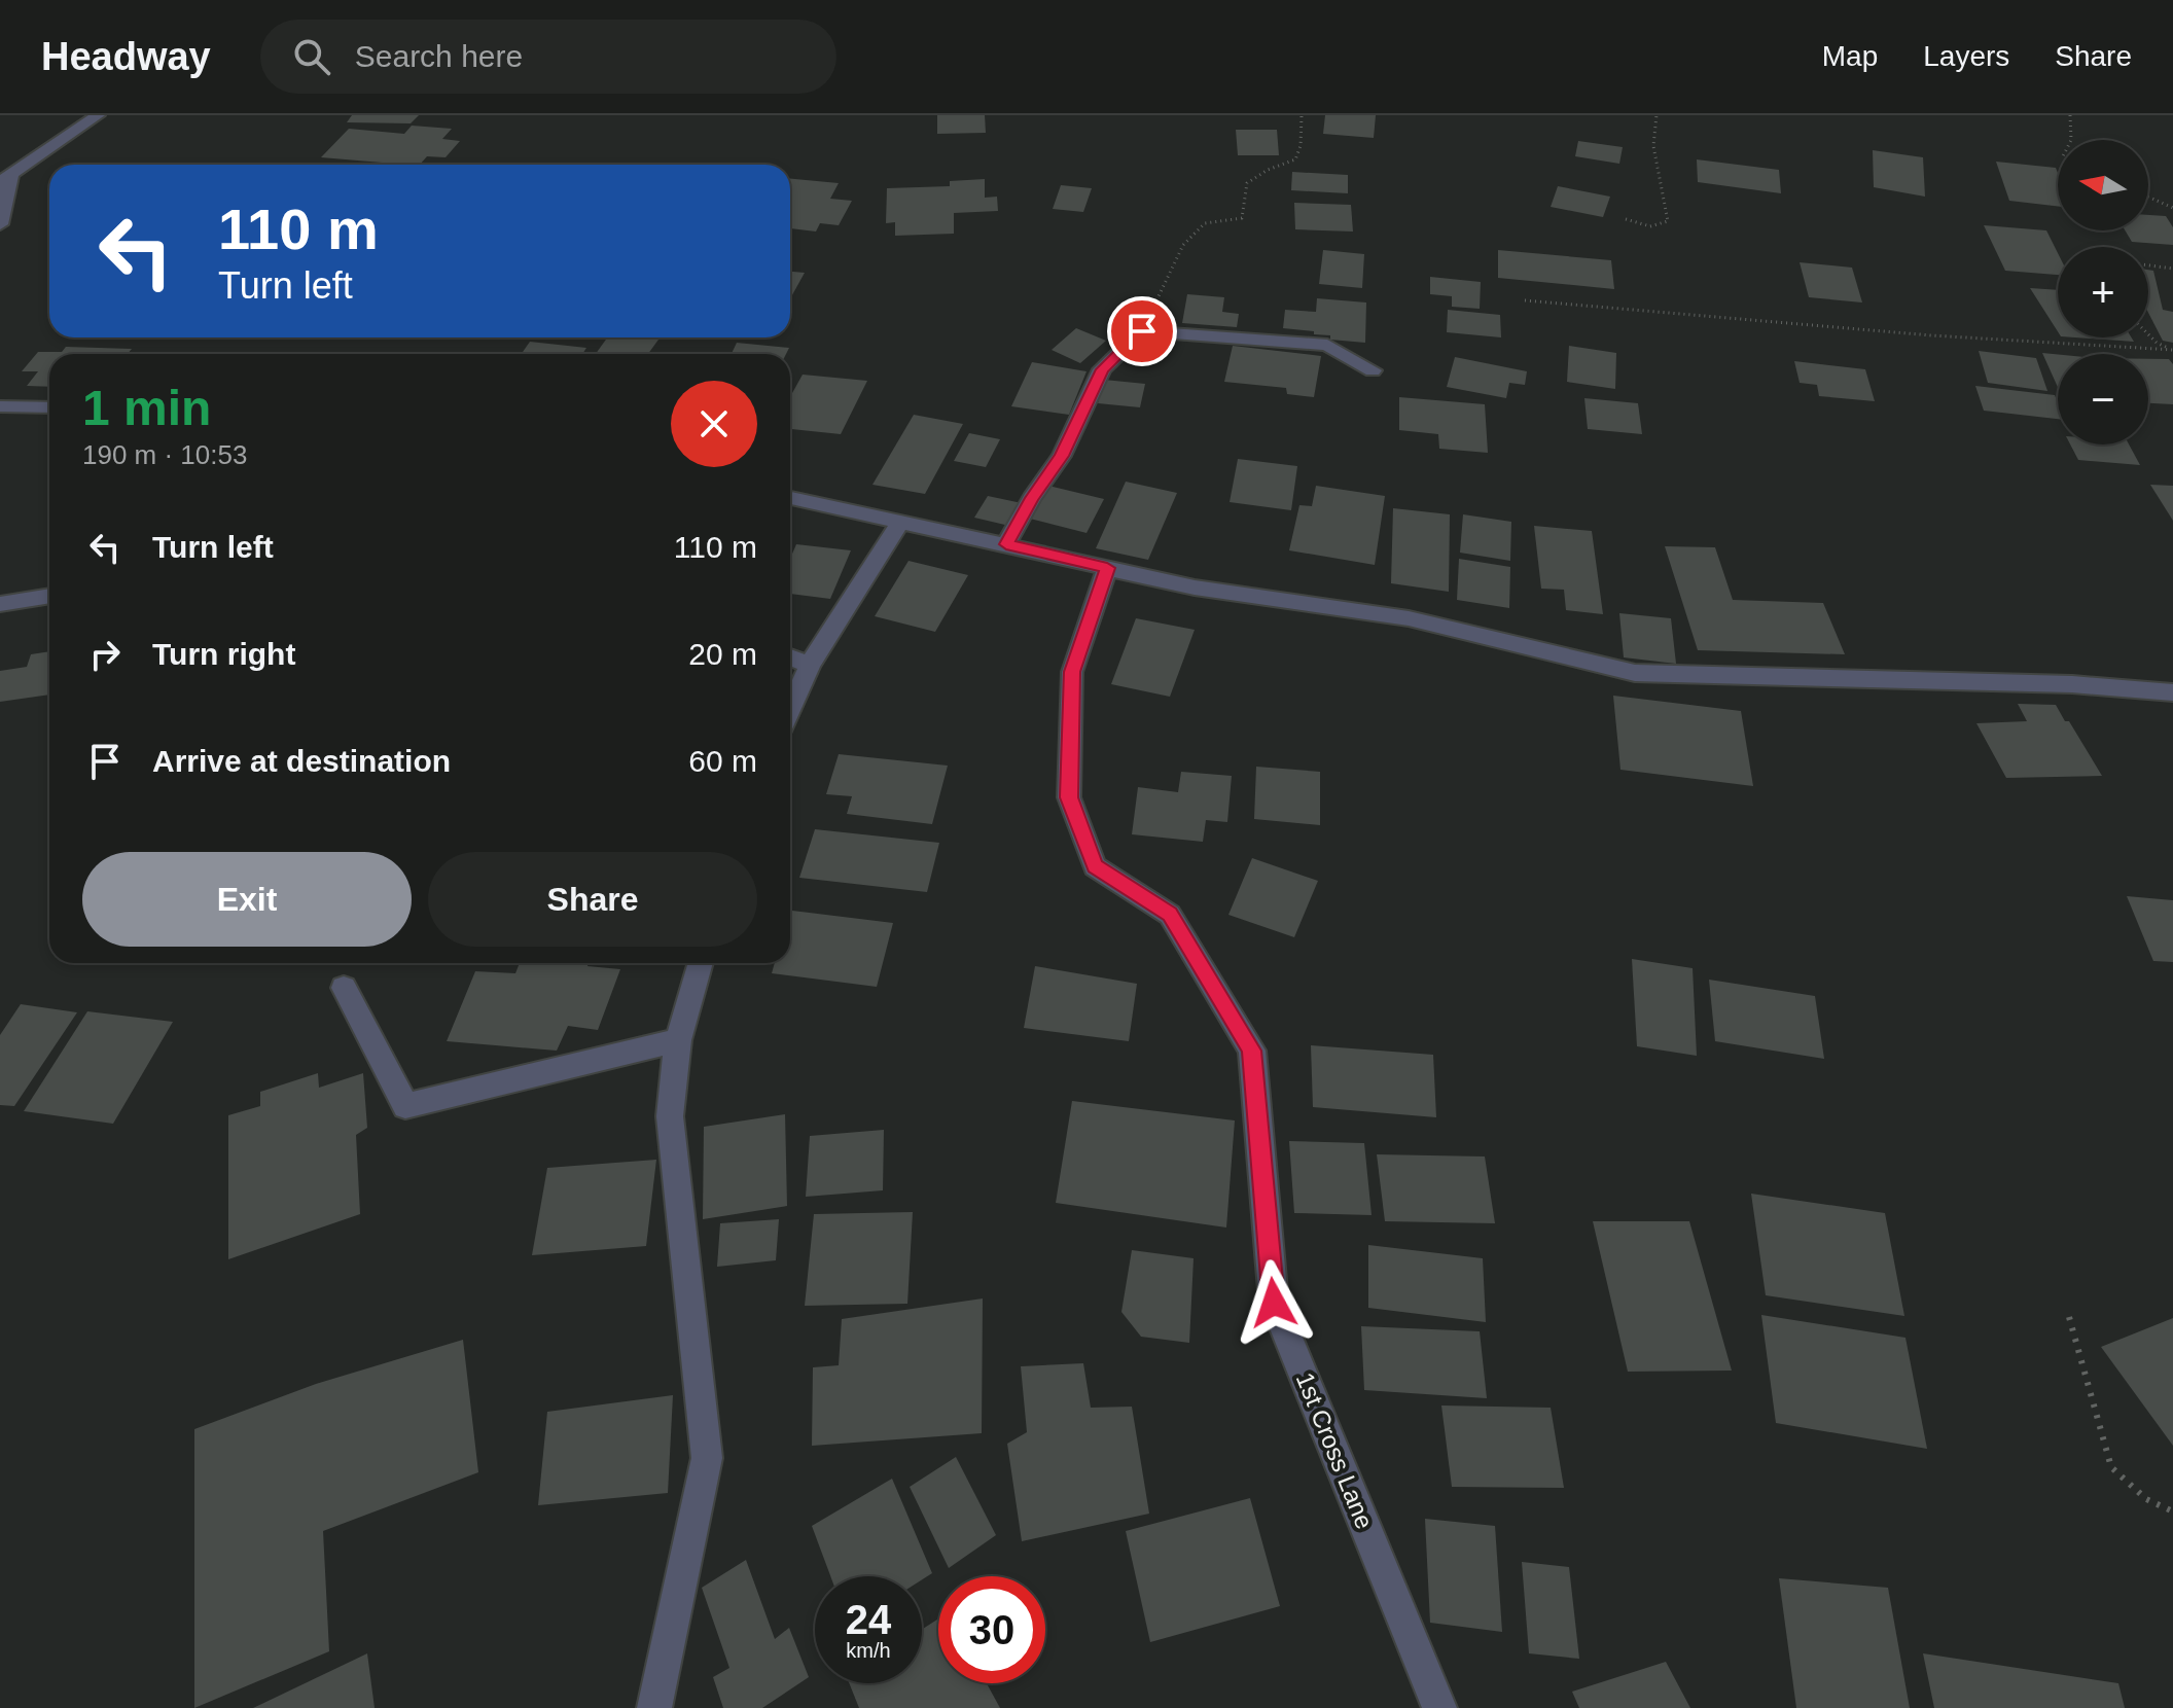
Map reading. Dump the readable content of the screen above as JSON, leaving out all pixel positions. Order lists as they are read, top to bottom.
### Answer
{
  "streets": {
    "street": ["1st Cross Lane"]
  },
  "north": "left",
  "page": {
    "header": "Headway",
    "search": "Search here",
    "nav": ["Map", "Layers", "Share"],
    "map_buttons": ["+", "−"],
    "turn": ["110 m", "Turn left"],
    "heading": ["1 min", "190 m · 10:53"],
    "list": [
      {
        "name": "Turn left",
        "value": "110 m"
      },
      {
        "name": "Turn right",
        "value": "20 m"
      },
      {
        "name": "Arrive at destination",
        "value": "60 m"
      }
    ],
    "buttons": ["Exit", "Share"],
    "speed": "24 km/h",
    "limit": "30"
  }
}
